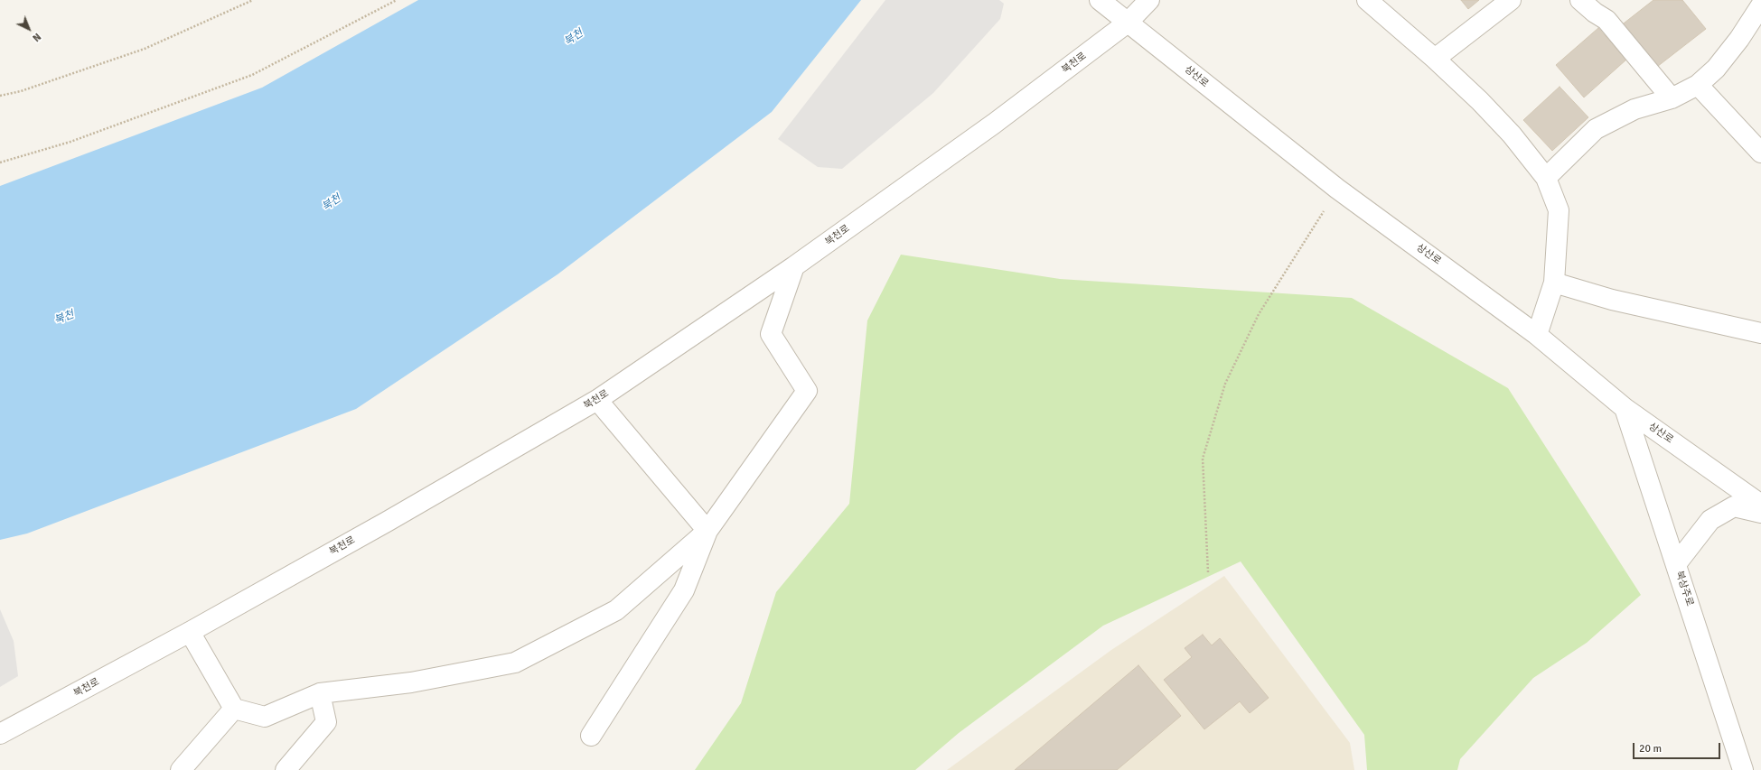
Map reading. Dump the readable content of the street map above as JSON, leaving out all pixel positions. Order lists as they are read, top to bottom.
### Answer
{
  "streets": {
    "street": ["북천로", "상산로", "북상주로"]
  },
  "crossings": [
    ["북천로", "상산로"],
    ["상산로", "북상주로"]
  ],
  "water": ["북천"],
  "scale_bar": "20 m",
  "north": "bottom right"
}
